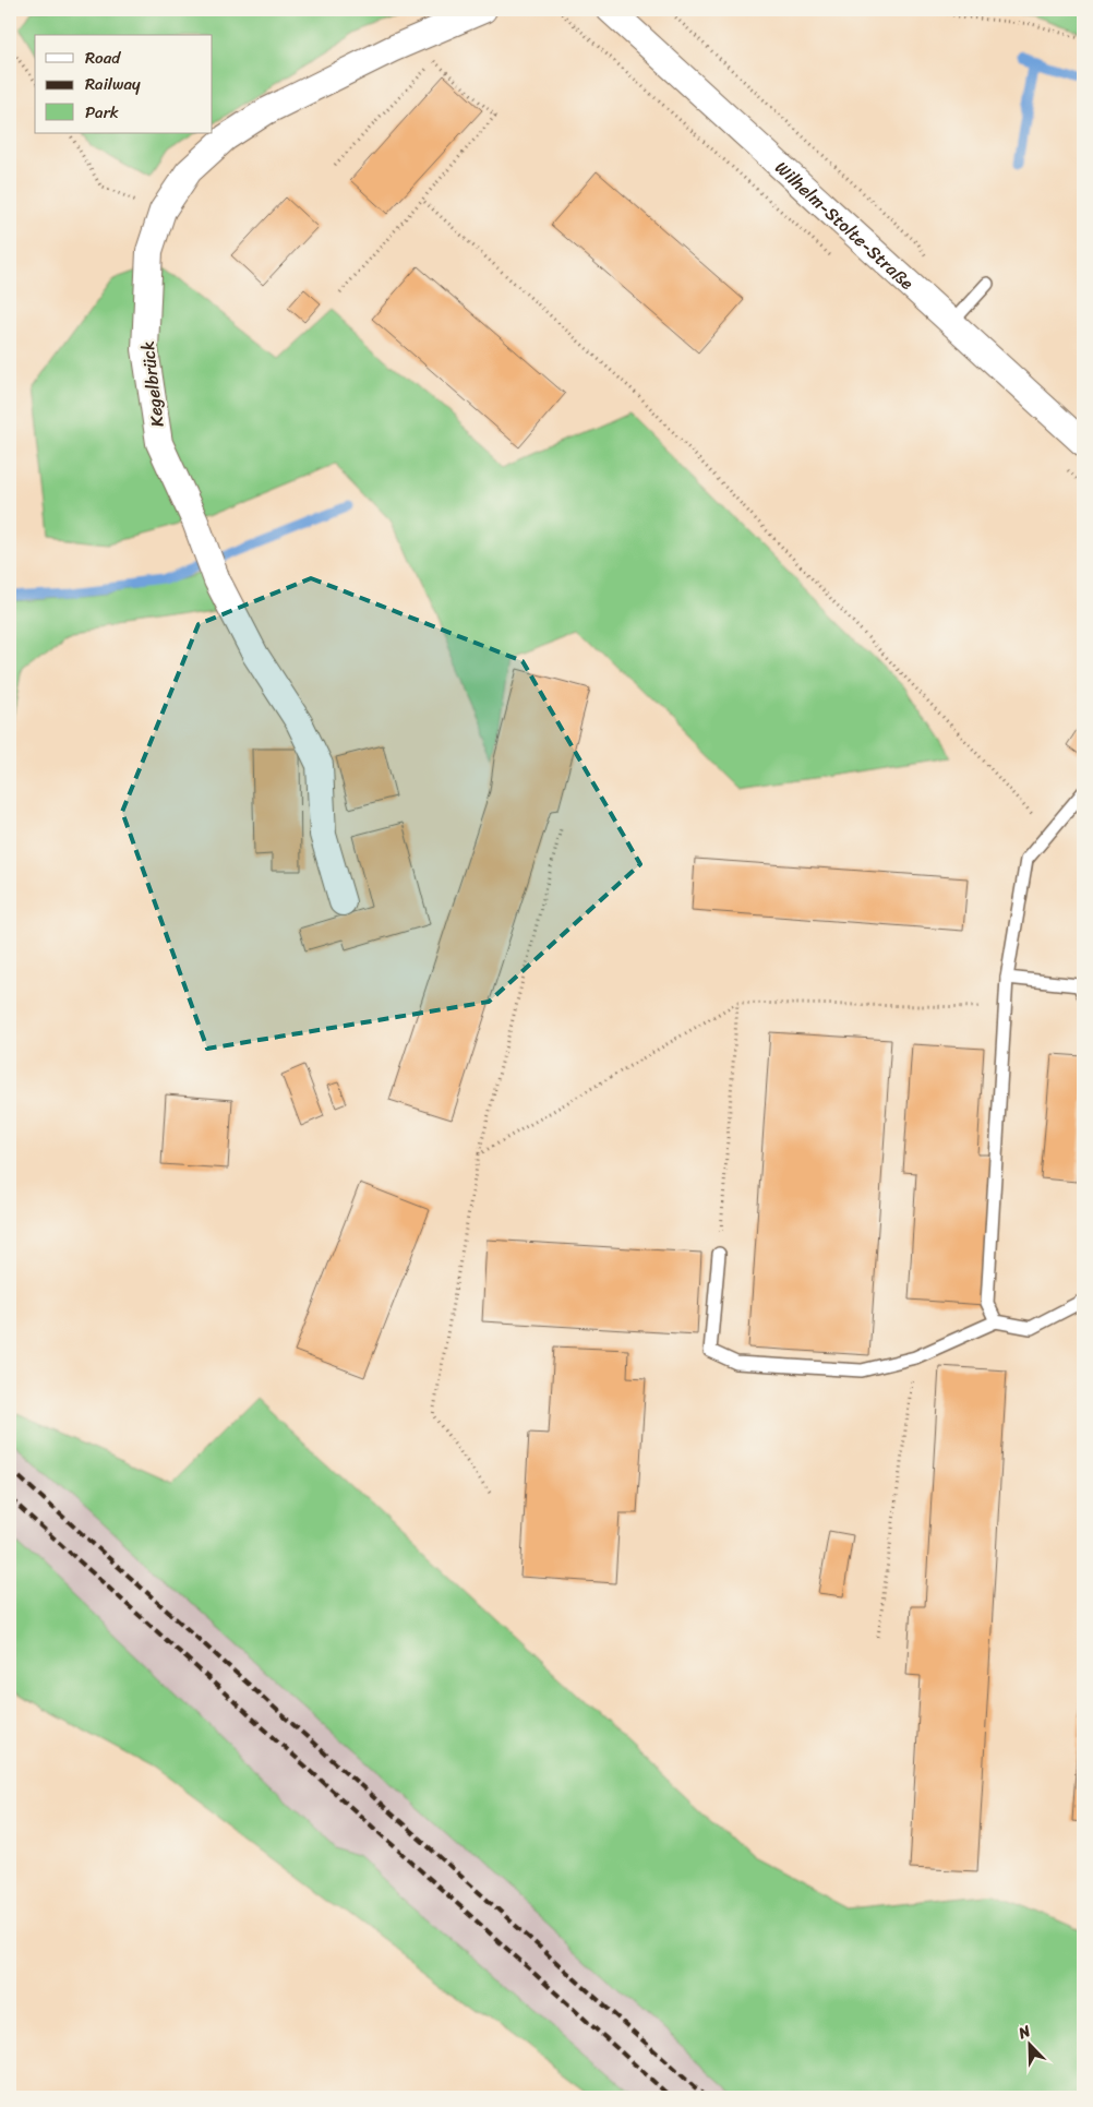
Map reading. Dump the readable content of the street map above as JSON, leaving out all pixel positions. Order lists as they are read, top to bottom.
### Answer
{
  "streets": {
    "street": ["Wilhelm-Stolte-Straße", "Kegelbrück"]
  },
  "legend": ["Road", "Railway", "Park"],
  "north": "top left"
}
